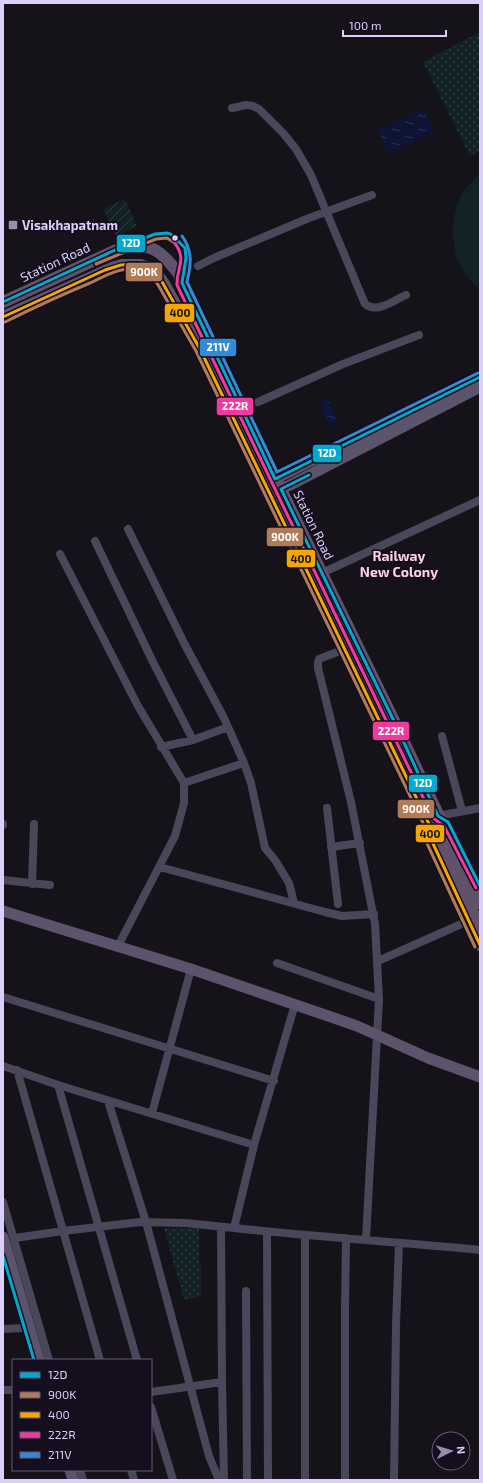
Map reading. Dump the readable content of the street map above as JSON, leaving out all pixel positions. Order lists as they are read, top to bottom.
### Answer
{
  "streets": {
    "main road": ["Station Road"]
  },
  "districts": ["Railway New Colony"],
  "places": {
    "transit": ["Visakhapatnam"]
  },
  "lines": [
    "transit line 12D",
    "transit line 211V",
    "transit line 900K",
    "transit line 222R",
    "transit line 400"
  ],
  "legend": [
    "12D",
    "900K",
    "400",
    "222R",
    "211V"
  ],
  "scale_bar": "100 m",
  "north": "right"
}
